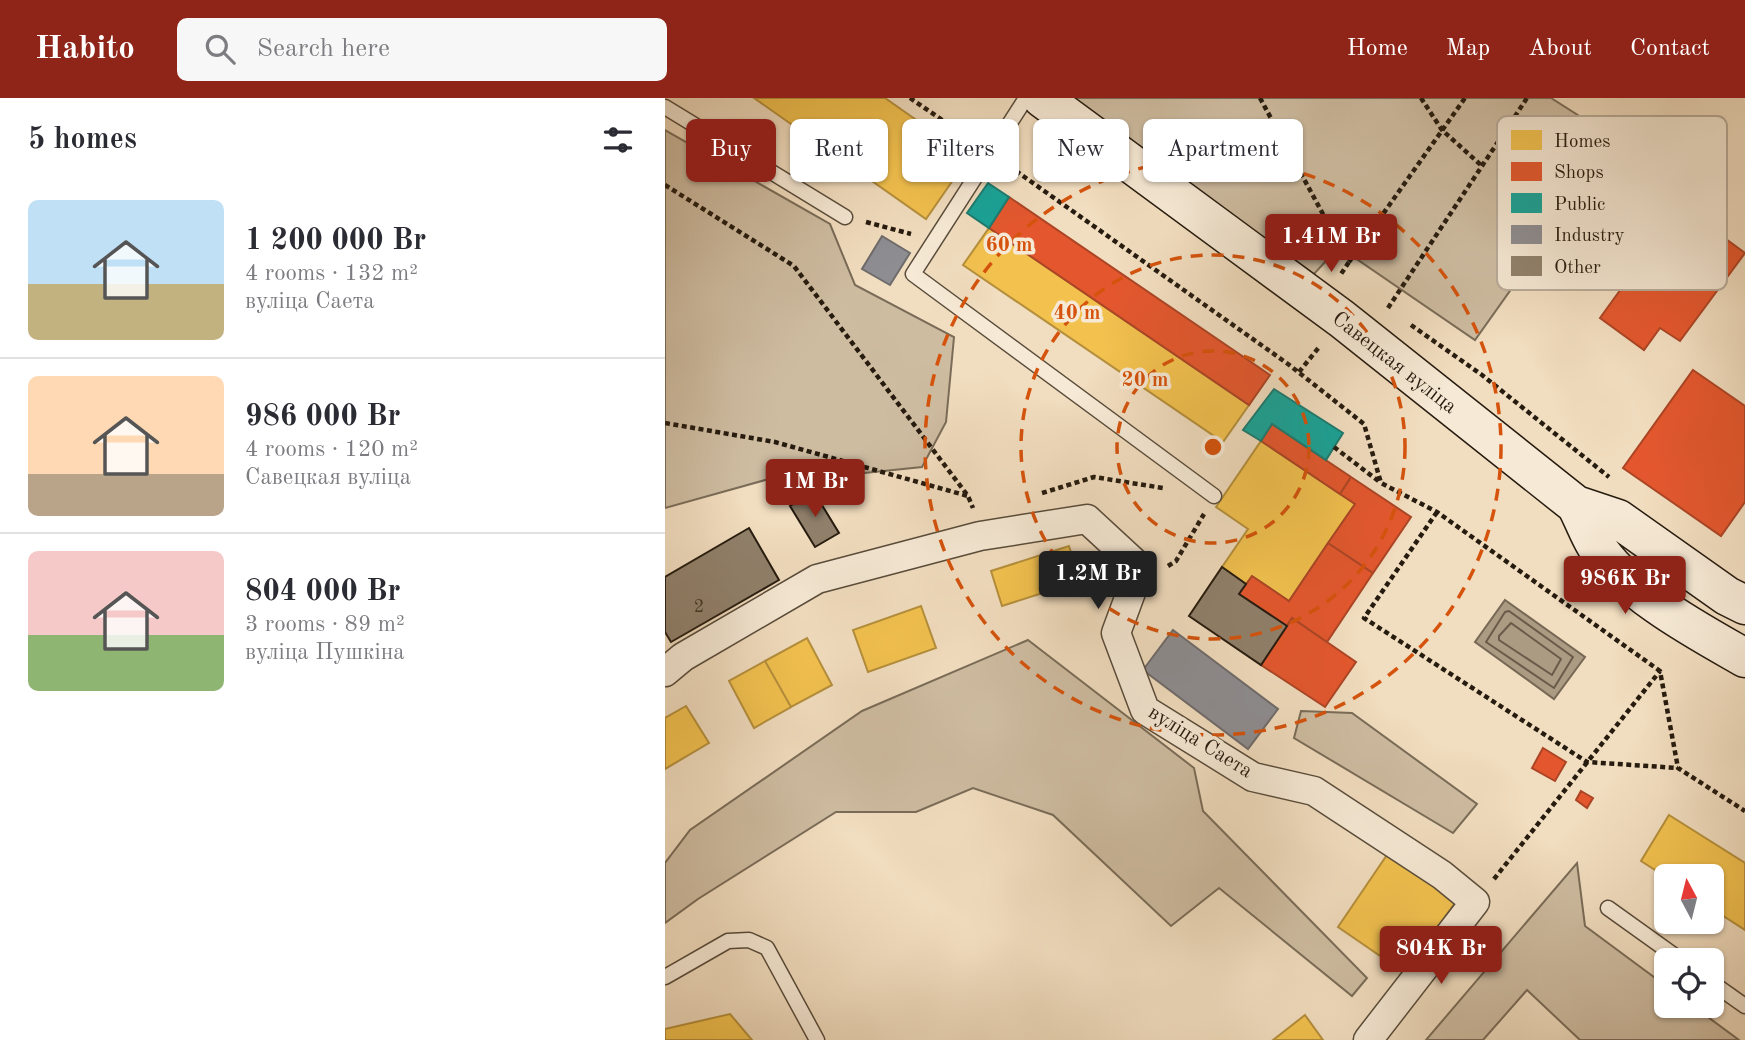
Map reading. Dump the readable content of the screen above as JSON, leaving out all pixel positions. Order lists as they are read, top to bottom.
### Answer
{
  "streets": {
    "main road": ["Савецкая вуліца"],
    "street": ["вуліца Саета"]
  },
  "house_numbers": ["2"],
  "legend": [
    "Homes",
    "Shops",
    "Public",
    "Industry",
    "Other"
  ],
  "north": "top",
  "page": {
    "header": "Habito",
    "search": "Search here",
    "nav": [
      "Home",
      "Map",
      "About",
      "Contact"
    ],
    "heading": "5 homes",
    "chip": [
      "Buy",
      "Rent",
      "Filters",
      "New",
      "Apartment"
    ],
    "list": [
      {
        "name": "1 200 000 Br",
        "note": "4 rooms · 132 m² · вуліца Саета"
      },
      {
        "name": "986 000 Br",
        "note": "4 rooms · 120 m² · Савецкая вуліца"
      },
      {
        "name": "804 000 Br",
        "note": "3 rooms · 89 m² · вуліца Пушкіна"
      }
    ],
    "price": [
      "1.41M Br",
      "1M Br",
      "1.2M Br",
      "986K Br",
      "804K Br"
    ]
  },
  "rings": ["60 m", "40 m", "20 m"]
}
